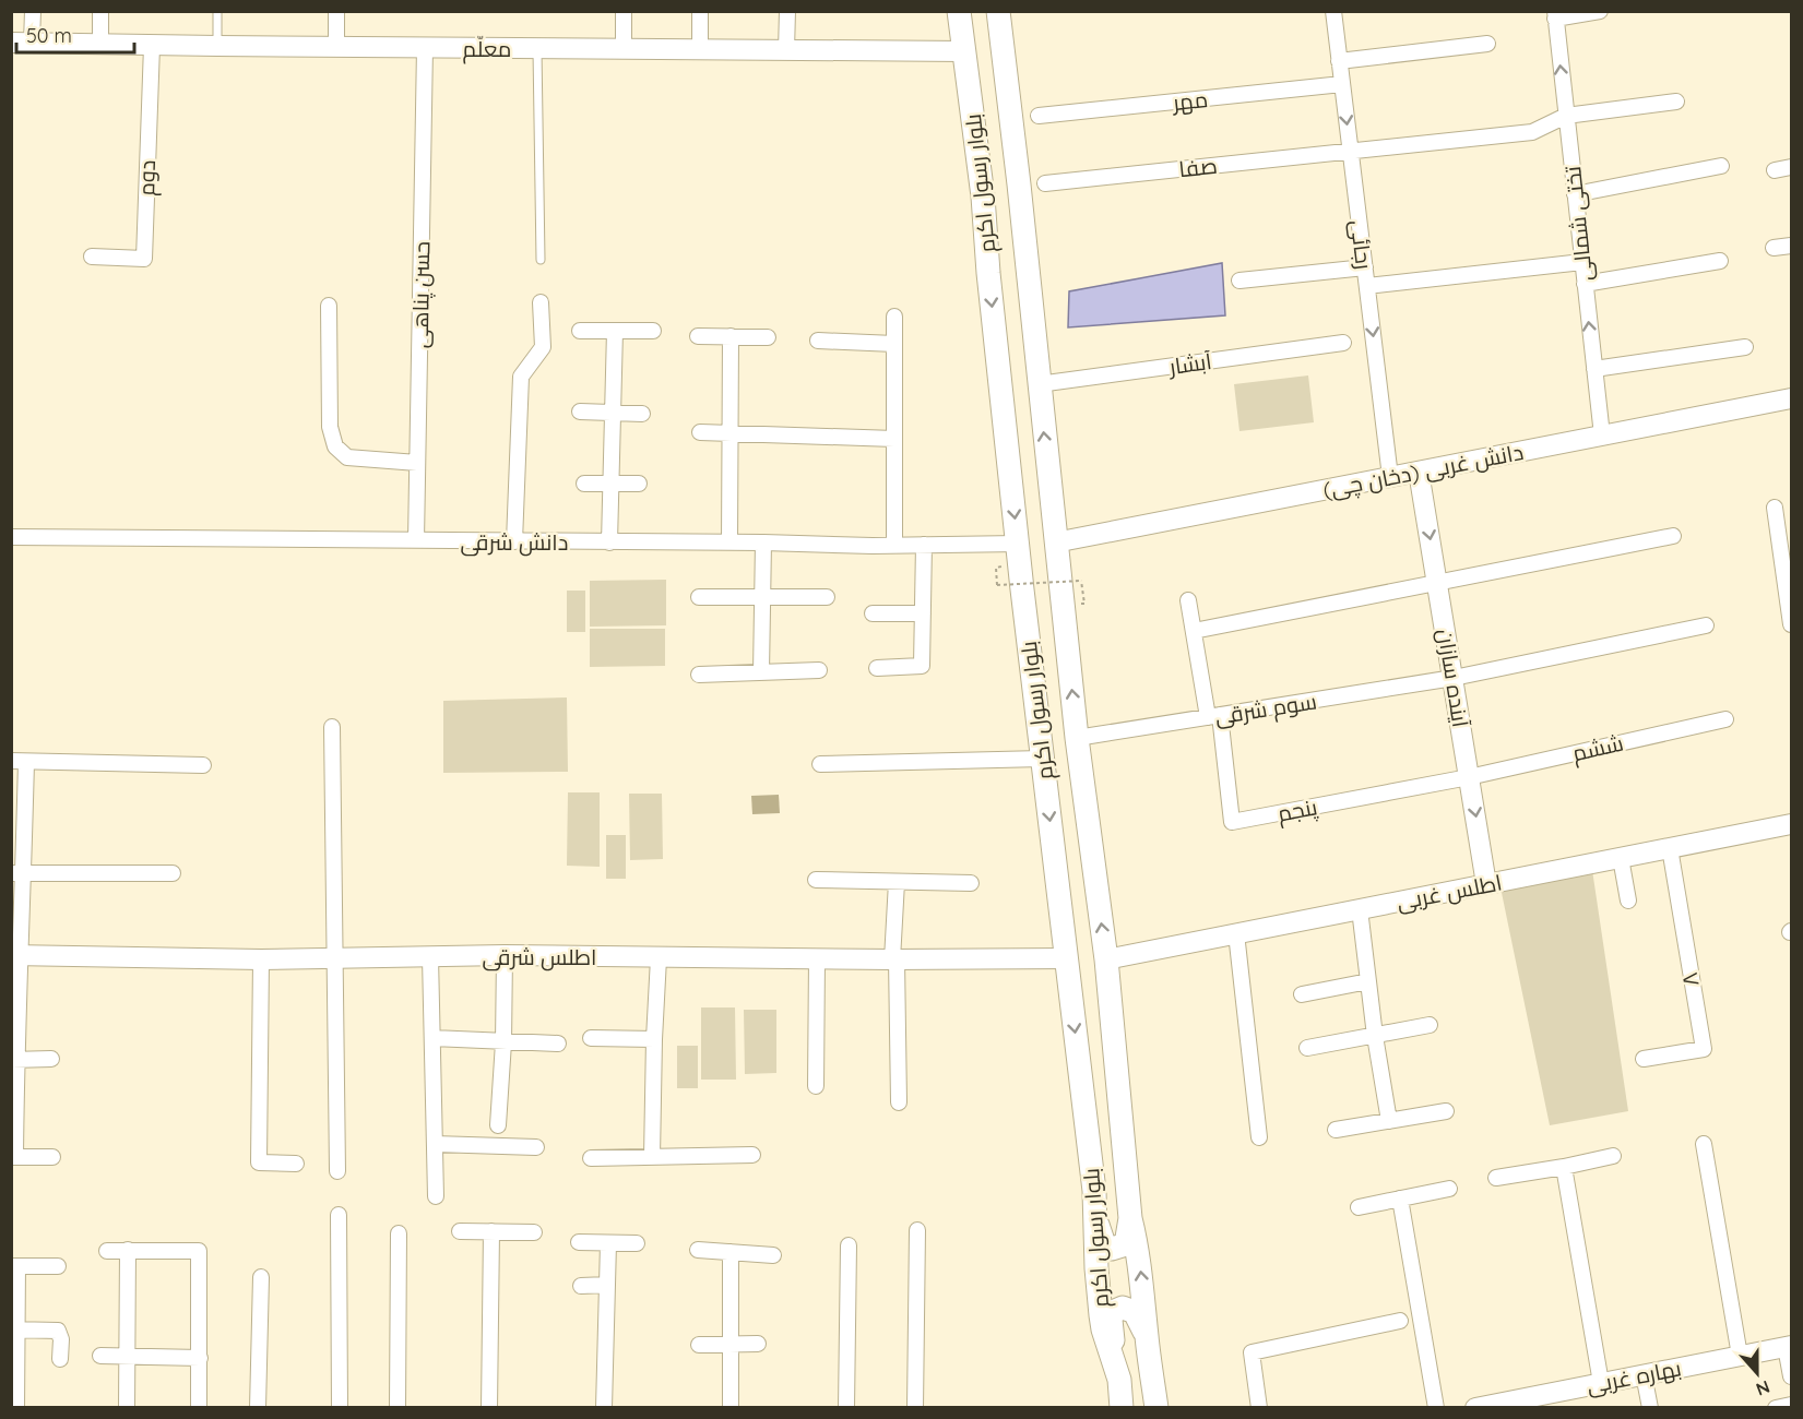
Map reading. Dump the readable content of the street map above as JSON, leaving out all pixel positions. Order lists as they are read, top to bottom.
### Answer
{
  "streets": {
    "main road": ["بلوار رسول اکرم"],
    "street": [
      "معلّم",
      "مهر",
      "صفا",
      "دوم",
      "تختی شمالی",
      "رجائی",
      "حسن پناهی",
      "آبشار",
      "دانش غربی (دخان چی)",
      "دانش شرقی",
      "آینده سازان",
      "سوم شرقی",
      "ششم",
      "پنجم",
      "اطلس غربی",
      "اطلس شرقی",
      "۷",
      "بهاره غربی"
    ]
  },
  "crossings": [
    ["معلّم", "دوم"],
    ["معلّم", "بلوار رسول اکرم"],
    ["معلّم", "حسن پناهی"],
    ["مهر", "رجائی"],
    ["صفا", "تختی شمالی"],
    ["صفا", "رجائی"],
    ["بلوار رسول اکرم", "آبشار"],
    ["بلوار رسول اکرم", "دانش غربی (دخان چی)"],
    ["بلوار رسول اکرم", "دانش شرقی"],
    ["بلوار رسول اکرم", "سوم شرقی"],
    ["بلوار رسول اکرم", "اطلس غربی"],
    ["بلوار رسول اکرم", "اطلس شرقی"],
    ["تختی شمالی", "دانش غربی (دخان چی)"],
    ["رجائی", "دانش غربی (دخان چی)"],
    ["حسن پناهی", "دانش شرقی"],
    ["دانش غربی (دخان چی)", "آینده سازان"],
    ["آینده سازان", "سوم شرقی"],
    ["آینده سازان", "ششم"],
    ["آینده سازان", "پنجم"],
    ["آینده سازان", "اطلس غربی"],
    ["سوم شرقی", "پنجم"],
    ["ششم", "پنجم"],
    ["اطلس غربی", "۷"]
  ],
  "one_way": ["تختی شمالی", "رجائی", "آینده سازان"],
  "scale_bar": "50 m",
  "north": "bottom"
}
